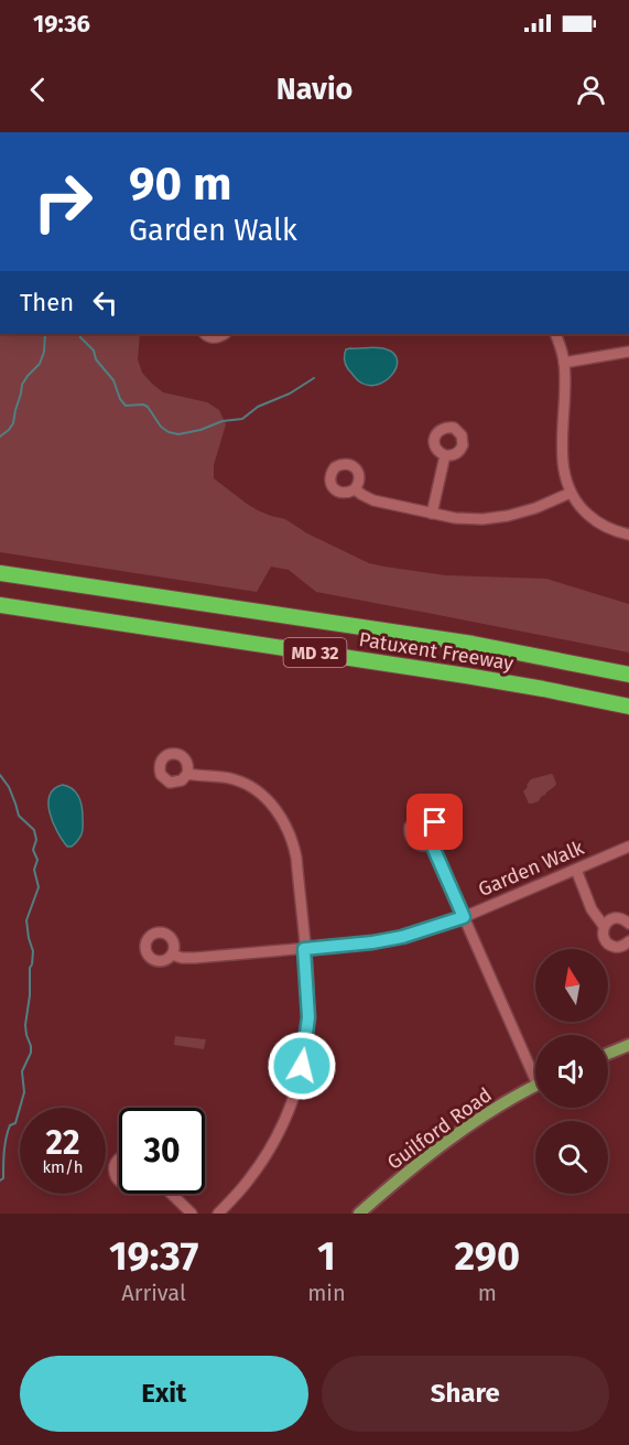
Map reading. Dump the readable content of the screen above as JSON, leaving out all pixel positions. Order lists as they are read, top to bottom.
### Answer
{
  "streets": {
    "highway": ["Patuxent Freeway", "MD 32"],
    "main road": ["Guilford Road"],
    "street": ["Garden Walk"]
  },
  "north": "top",
  "page": {
    "status": "19:36",
    "header": "Navio",
    "turn": ["90 m", "Garden Walk"],
    "then": "Then",
    "speed": "22 km/h",
    "limit": "30",
    "eta": [
      "19:37",
      "Arrival",
      "1",
      "min",
      "290",
      "m"
    ],
    "buttons": ["Exit", "Share"]
  }
}
